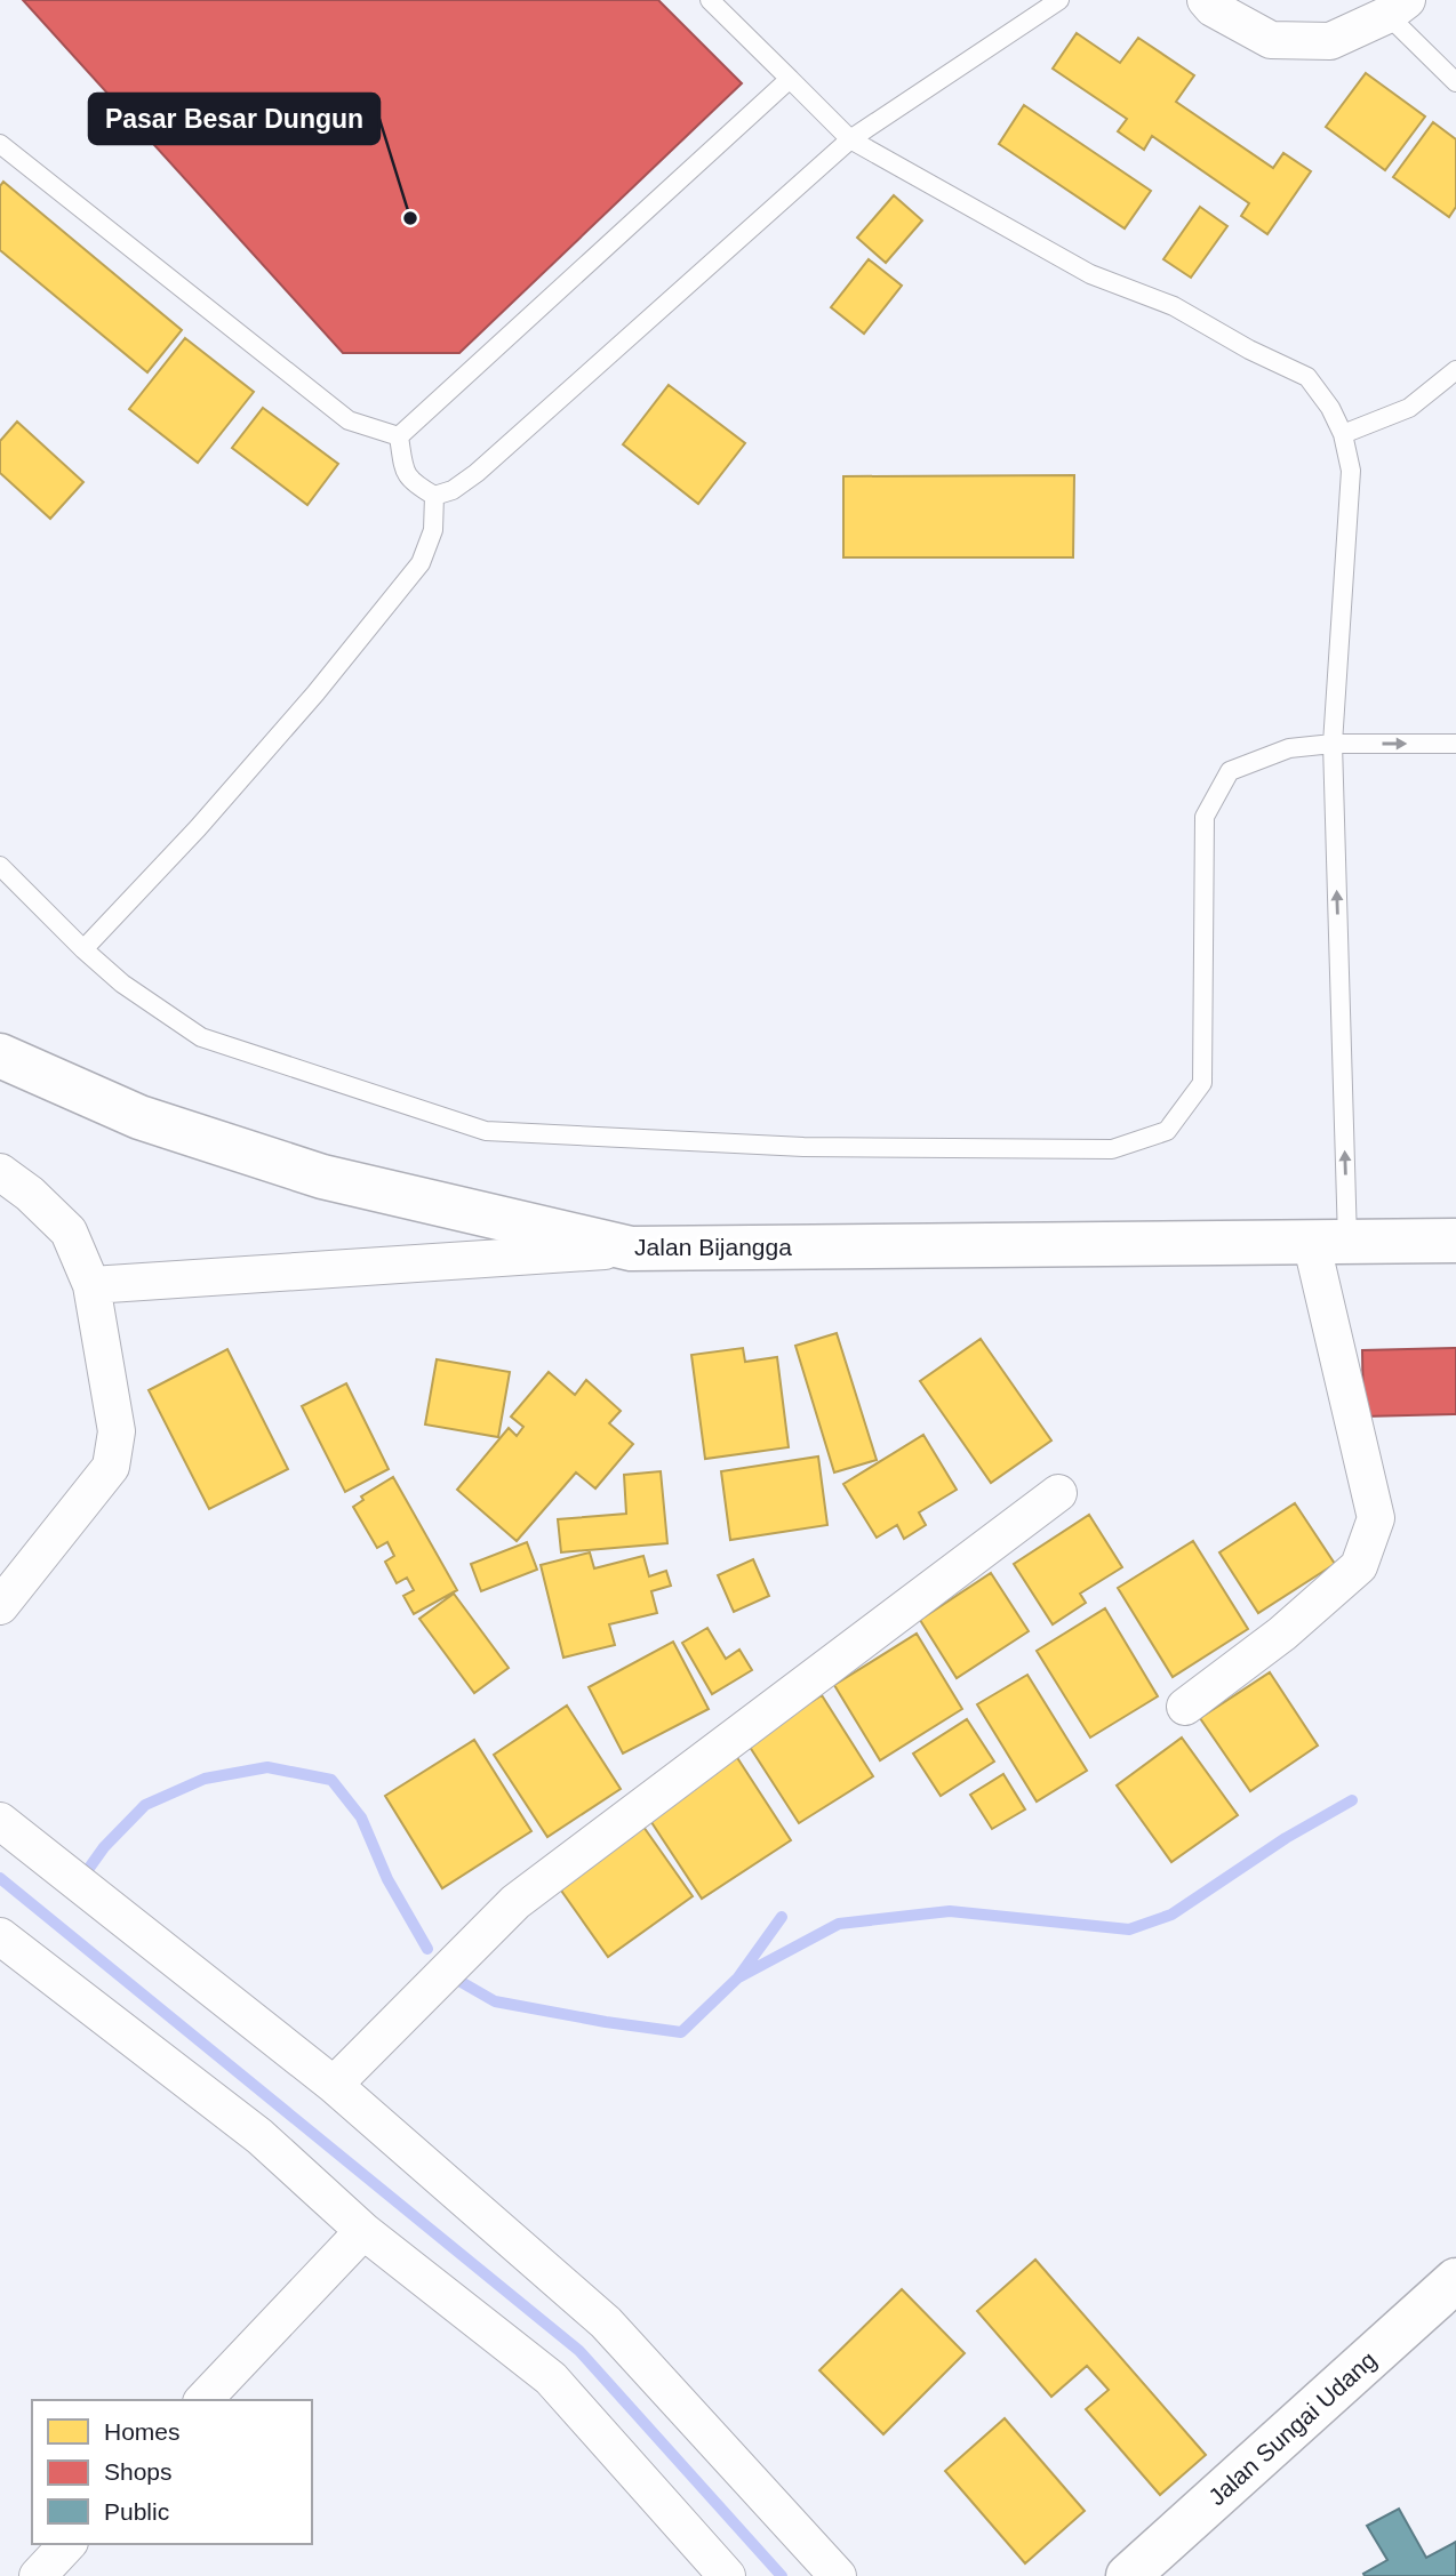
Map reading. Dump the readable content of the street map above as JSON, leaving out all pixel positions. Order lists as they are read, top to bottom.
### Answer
{
  "streets": {
    "main road": ["Jalan Bijangga", "Jalan Sungai Udang"]
  },
  "places": ["Pasar Besar Dungun"],
  "legend": ["Homes", "Shops", "Public"]
}
